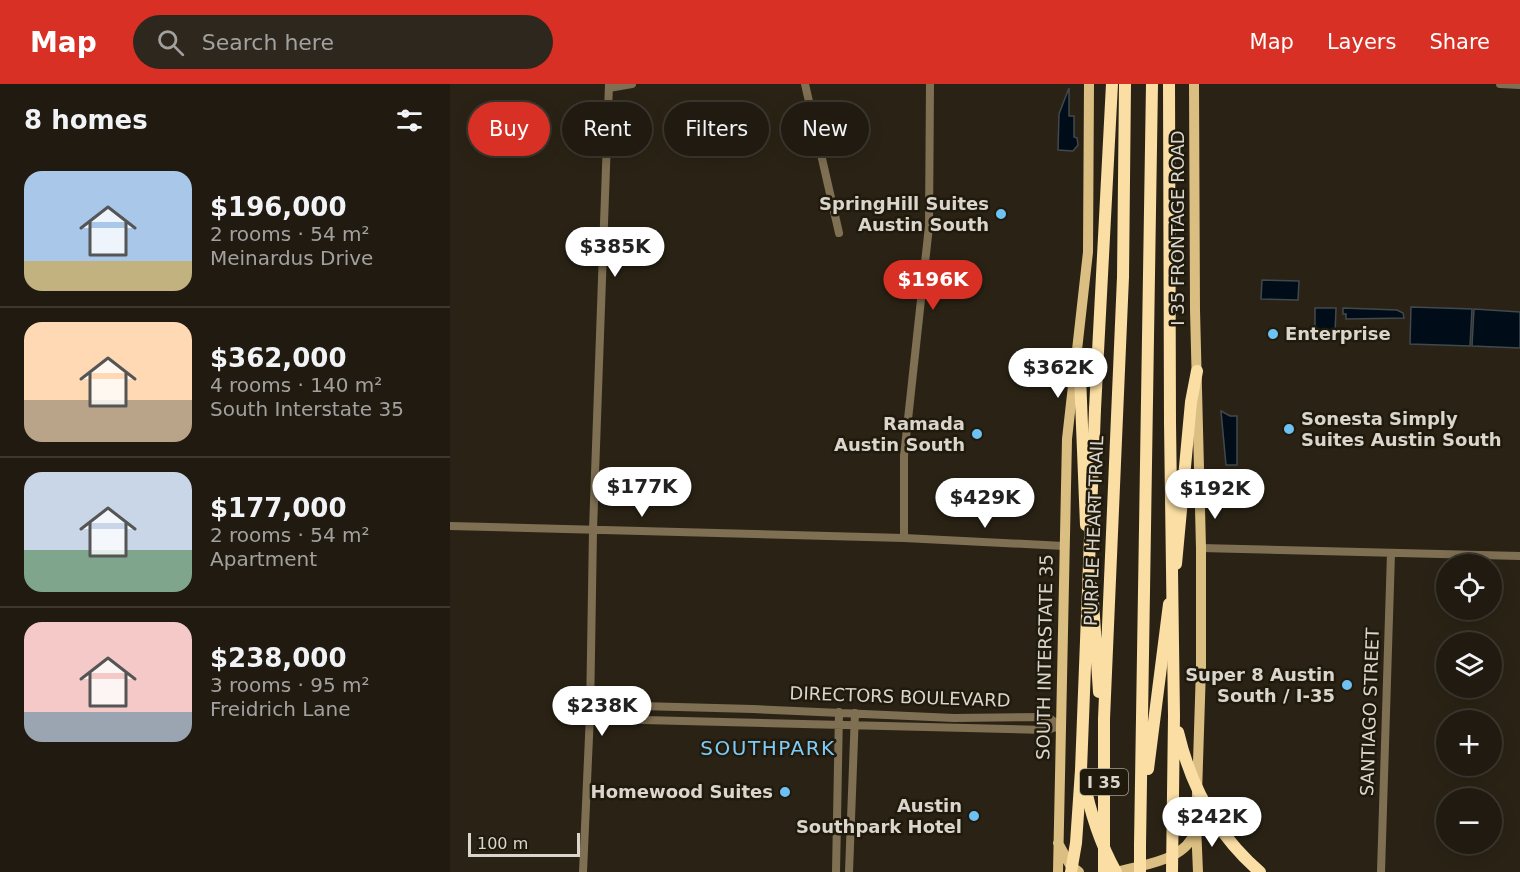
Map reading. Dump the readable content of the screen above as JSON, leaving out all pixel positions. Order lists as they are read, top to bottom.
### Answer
{
  "streets": {
    "highway": ["PURPLE HEART TRAIL", "I 35"],
    "main road": ["I 35 FRONTAGE ROAD", "SOUTH INTERSTATE 35"],
    "street": ["DIRECTORS BOULEVARD", "SANTIAGO STREET"]
  },
  "crossings": [
    ["SOUTH INTERSTATE 35", "DIRECTORS BOULEVARD"]
  ],
  "districts": ["SOUTHPARK"],
  "places": [
    "SpringHill Suites Austin South",
    "Enterprise",
    "Sonesta Simply Suites Austin South",
    "Ramada Austin South",
    "Super 8 Austin South / I-35",
    "Homewood Suites",
    "Austin Southpark Hotel"
  ],
  "scale_bar": "100 m",
  "page": {
    "header": "Map",
    "search": "Search here",
    "nav": ["Map", "Layers", "Share"],
    "heading": "8 homes",
    "chip": [
      "Buy",
      "Rent",
      "Filters",
      "New"
    ],
    "list": [
      {
        "name": "$196,000",
        "note": "2 rooms · 54 m² · Meinardus Drive"
      },
      {
        "name": "$362,000",
        "note": "4 rooms · 140 m² · South Interstate 35"
      },
      {
        "name": "$177,000",
        "note": "2 rooms · 54 m² · Apartment"
      },
      {
        "name": "$238,000",
        "note": "3 rooms · 95 m² · Freidrich Lane"
      }
    ],
    "price": [
      "$385K",
      "$196K",
      "$362K",
      "$177K",
      "$192K",
      "$429K",
      "$238K",
      "$242K"
    ],
    "map_buttons": ["+", "−"],
    "scale": "100 m"
  }
}
